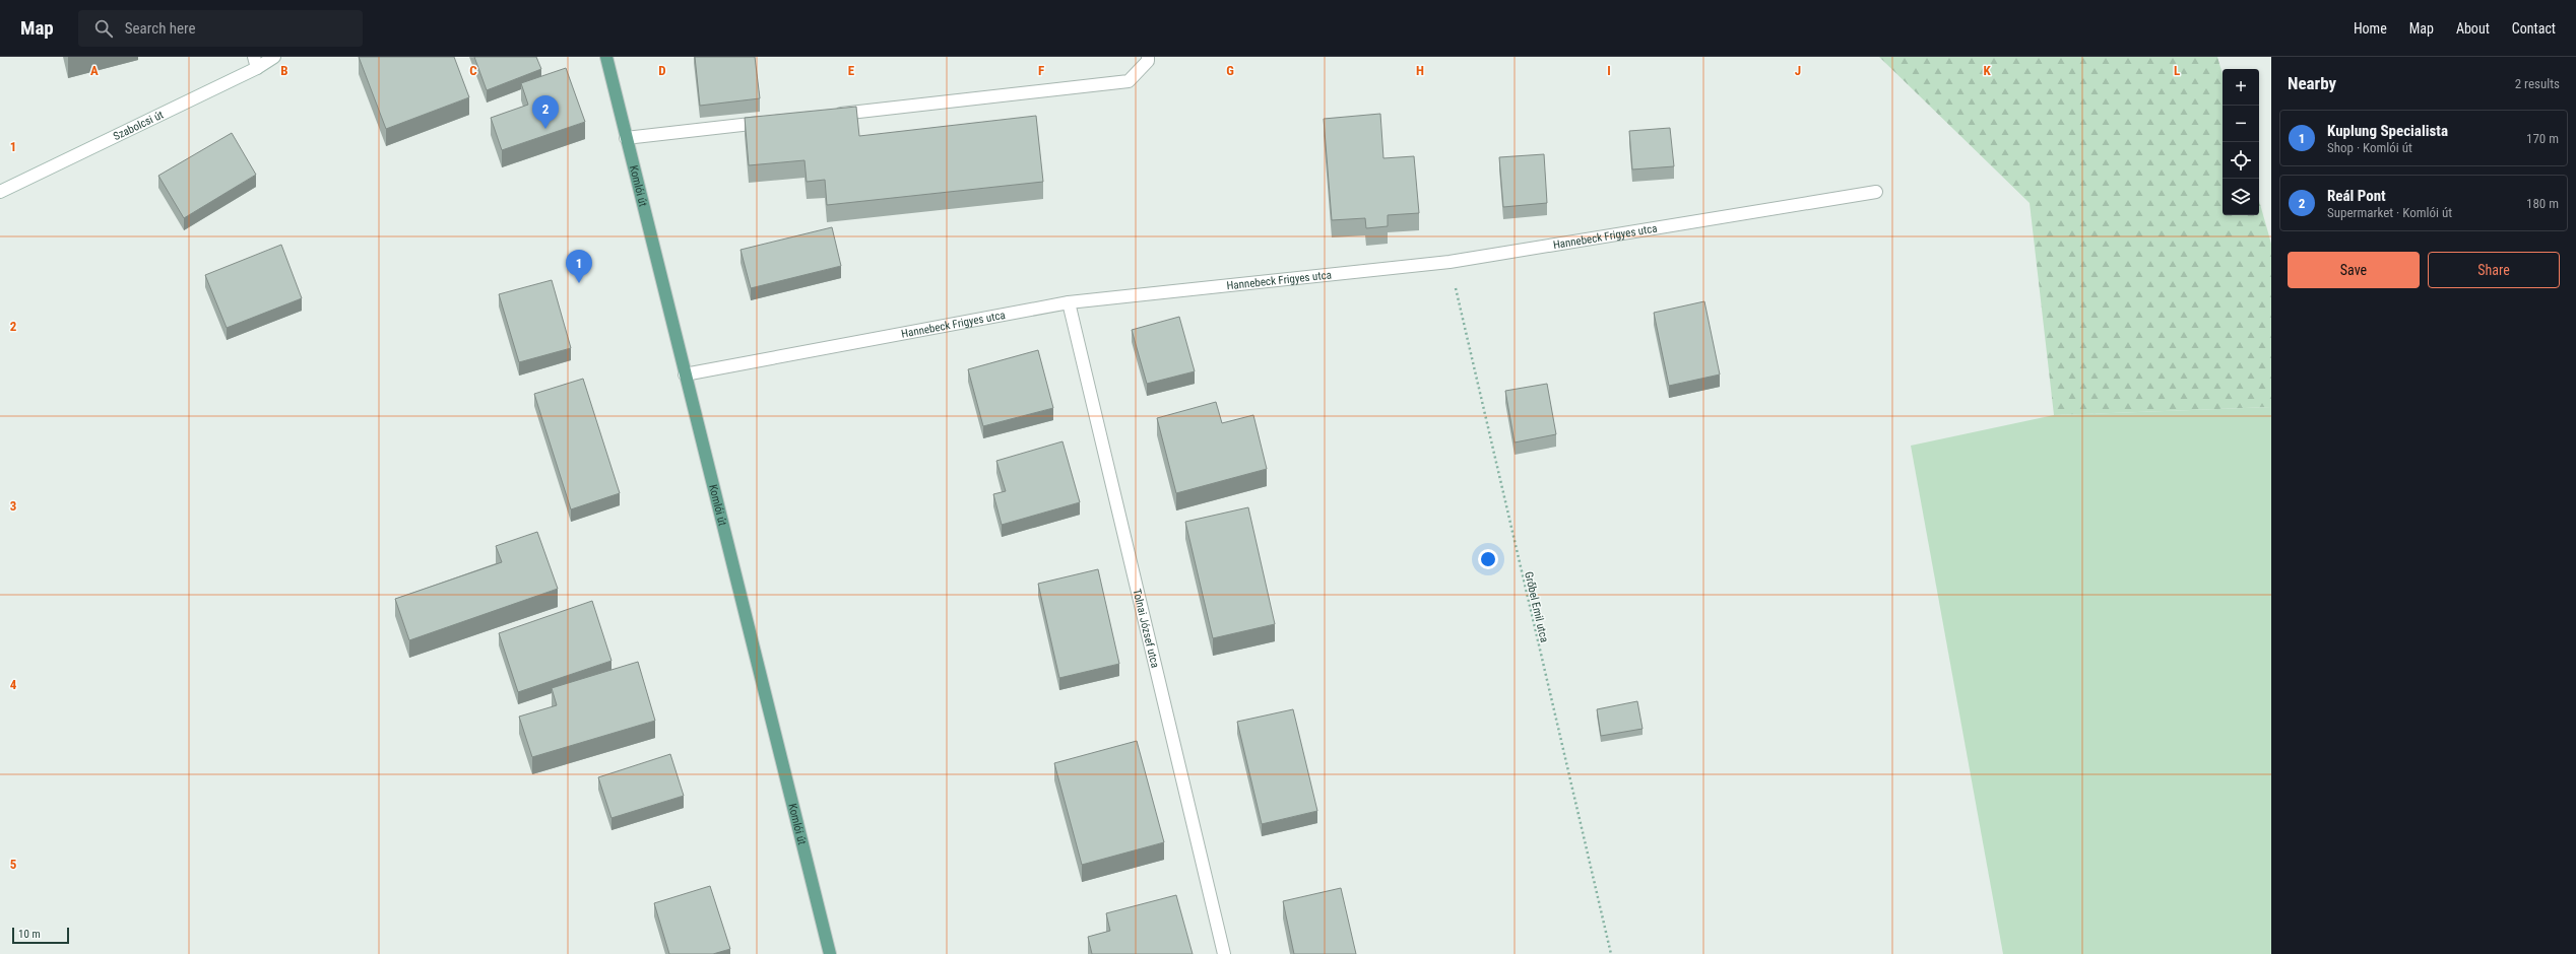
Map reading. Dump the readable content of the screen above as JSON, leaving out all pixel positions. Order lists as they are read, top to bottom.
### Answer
{
  "streets": {
    "main road": ["Komlói út"],
    "street": ["Szabolcsi út", "Hannebeck Frigyes utca", "Tolnai József utca"],
    "path": ["Grőbel Emil utca"]
  },
  "crossings": [
    ["Komlói út", "Hannebeck Frigyes utca"],
    ["Hannebeck Frigyes utca", "Grőbel Emil utca"],
    ["Hannebeck Frigyes utca", "Tolnai József utca"]
  ],
  "scale_bar": "10 m",
  "page": {
    "header": "Map",
    "search": "Search here",
    "nav": [
      "Home",
      "Map",
      "About",
      "Contact"
    ],
    "heading": ["Nearby", "2 results"],
    "map_buttons": ["+", "−"],
    "pins": ["2", "1"],
    "list": [
      {
        "mark": "1",
        "name": "Kuplung Specialista",
        "note": "Shop · Komlói út",
        "value": "170 m"
      },
      {
        "mark": "2",
        "name": "Reál Pont",
        "note": "Supermarket · Komlói út",
        "value": "180 m"
      }
    ],
    "buttons": ["Save", "Share"],
    "scale": "10 m"
  },
  "grid": {
    "columns": [
      "A",
      "B",
      "C",
      "D",
      "E",
      "F",
      "G",
      "H",
      "I",
      "J",
      "K",
      "L"
    ],
    "rows": [
      "1",
      "2",
      "3",
      "4",
      "5"
    ]
  }
}
